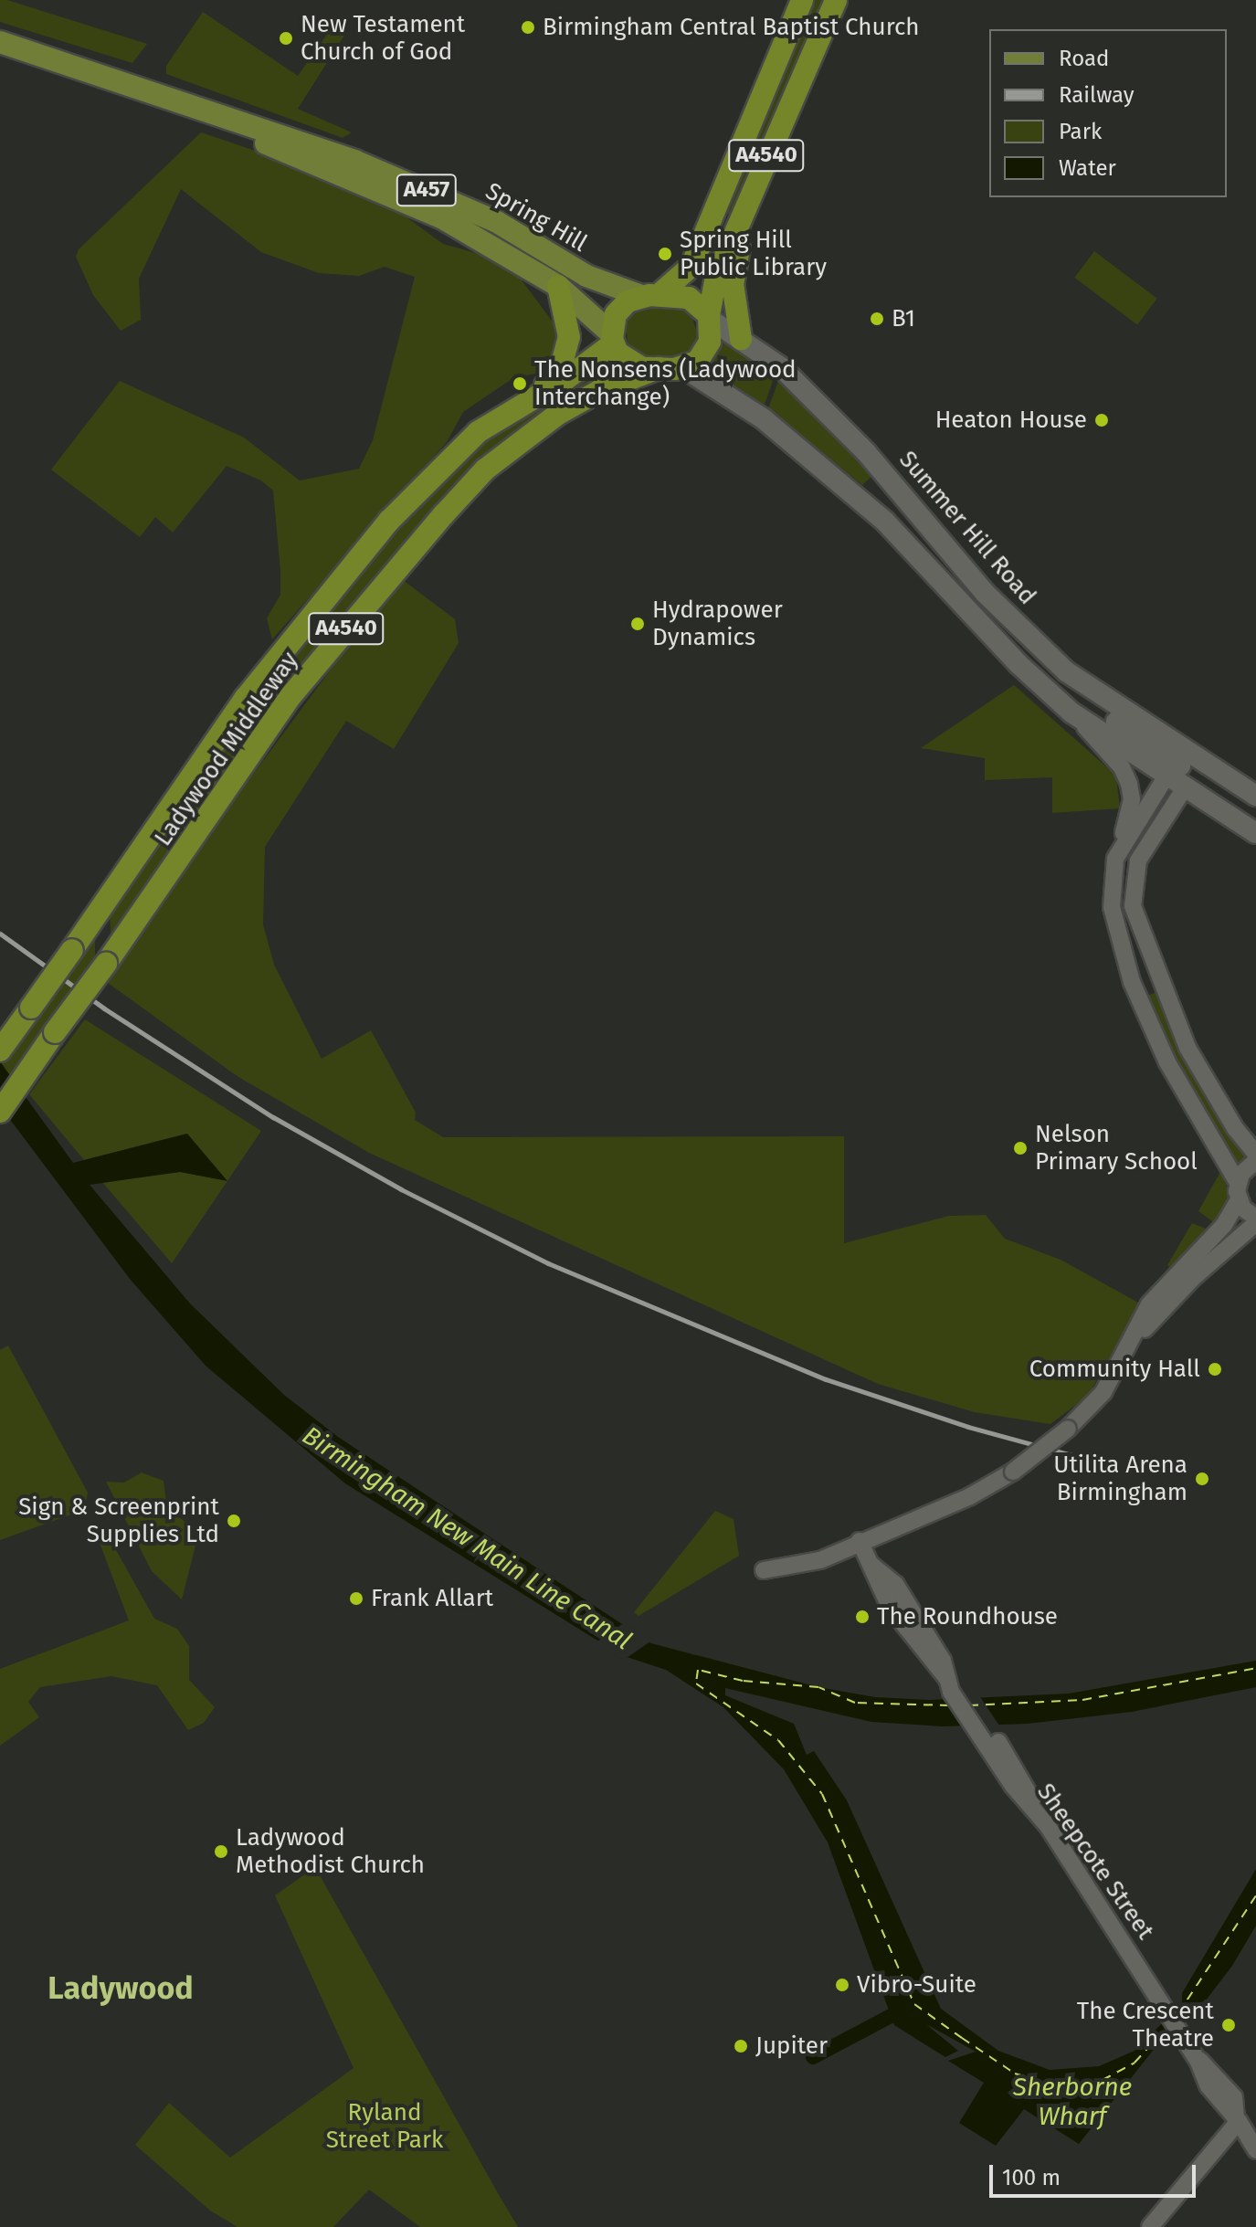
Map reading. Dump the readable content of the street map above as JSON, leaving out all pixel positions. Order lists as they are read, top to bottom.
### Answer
{
  "streets": {
    "highway": ["A4540", "Spring Hill", "Ladywood Middleway"],
    "main road": ["A457", "Summer Hill Road"],
    "street": ["Sheepcote Street"]
  },
  "crossings": [
    ["A4540", "Spring Hill"],
    ["A4540", "Summer Hill Road"],
    ["A4540", "Ladywood Middleway"],
    ["Spring Hill", "Summer Hill Road"],
    ["Spring Hill", "Ladywood Middleway"],
    ["Summer Hill Road", "Ladywood Middleway"]
  ],
  "districts": ["Ladywood"],
  "water": ["Birmingham New Main Line Canal", "Sherborne Wharf"],
  "parks": ["Ryland Street Park"],
  "places": [
    "Birmingham Central Baptist Church",
    "New Testament Church of God",
    "Spring Hill Public Library",
    "B1",
    "The Nonsens (Ladywood Interchange)",
    "Heaton House",
    "Hydrapower Dynamics",
    "Nelson Primary School",
    "Community Hall",
    "Utilita Arena Birmingham",
    "Sign & Screenprint Supplies Ltd",
    "Frank Allart",
    "The Roundhouse",
    "Ladywood Methodist Church",
    "Vibro-Suite",
    "The Crescent Theatre",
    "Jupiter"
  ],
  "legend": [
    "Road",
    "Railway",
    "Park",
    "Water"
  ],
  "scale_bar": "100 m"
}
